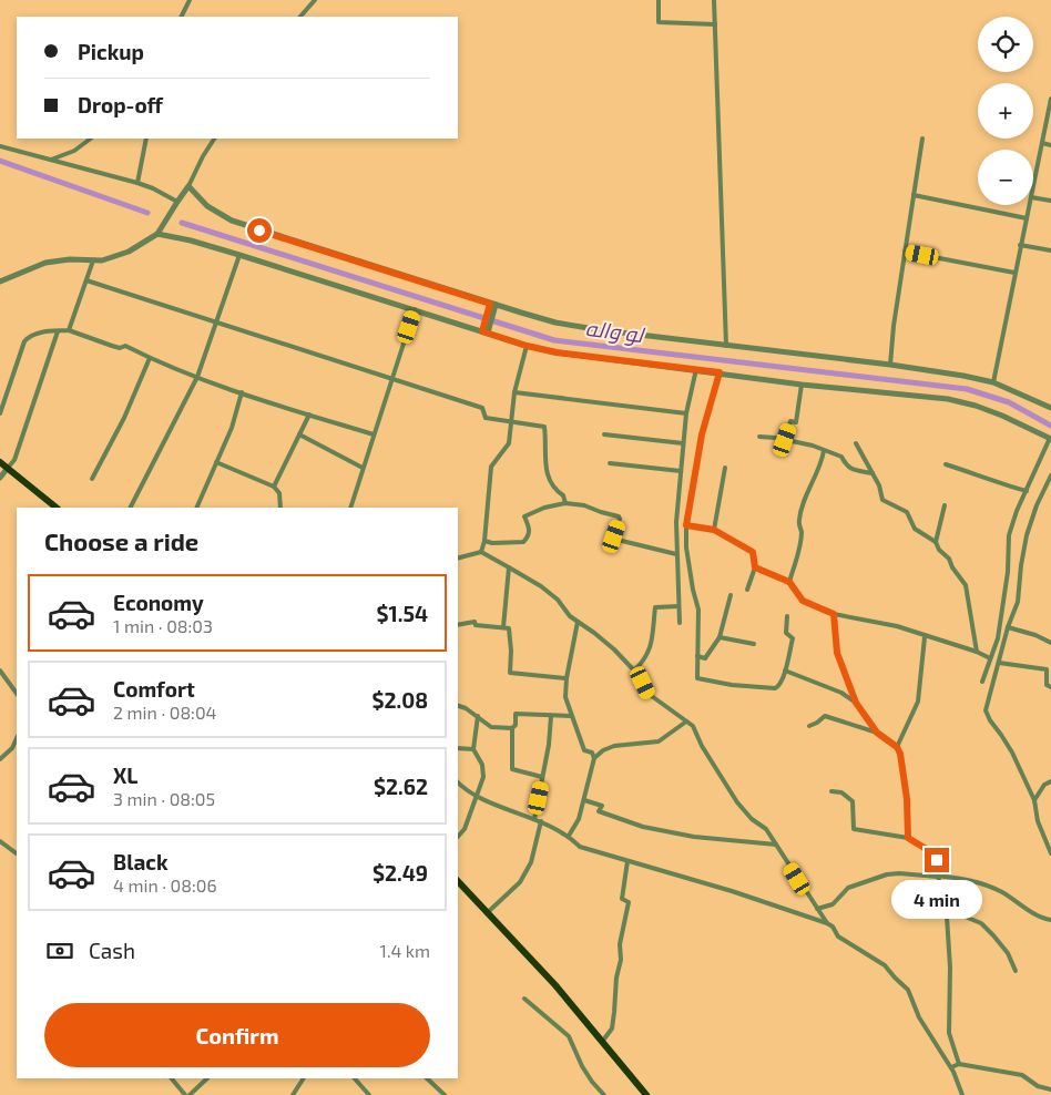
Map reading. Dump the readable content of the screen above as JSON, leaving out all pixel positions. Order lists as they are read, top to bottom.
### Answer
{
  "water": ["لو واله"],
  "page": {
    "map_buttons": ["+", "−"],
    "banner": ["Pickup", "Drop-off"],
    "heading": "Choose a ride",
    "list": [
      {
        "name": "Economy",
        "note": "1 min · 08:03",
        "value": "$1.54"
      },
      {
        "name": "Comfort",
        "note": "2 min · 08:04",
        "value": "$2.08"
      },
      {
        "name": "XL",
        "note": "3 min · 08:05",
        "value": "$2.62"
      },
      {
        "name": "Black",
        "note": "4 min · 08:06",
        "value": "$2.49"
      }
    ],
    "bubble": "4 min",
    "pay": ["Cash", "1.4 km"],
    "buttons": "Confirm"
  }
}
